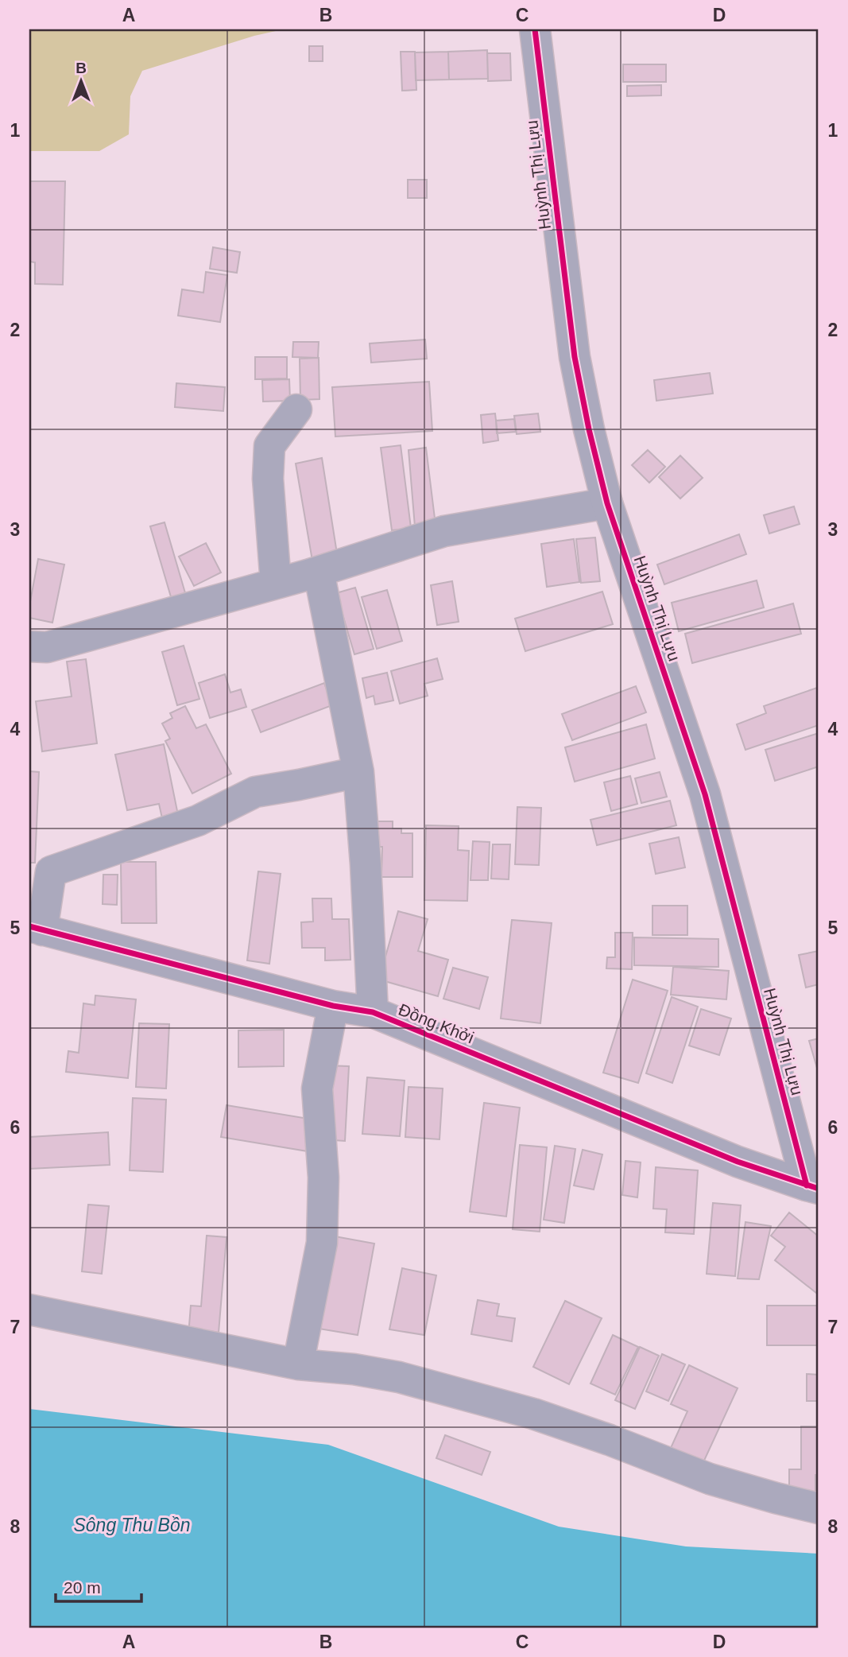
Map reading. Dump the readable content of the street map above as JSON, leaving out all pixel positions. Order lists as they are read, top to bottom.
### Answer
{
  "streets": {
    "street": ["Huỳnh Thị Lựu", "Đồng Khởi"]
  },
  "crossings": [
    ["Huỳnh Thị Lựu", "Đồng Khởi"]
  ],
  "water": ["Sông Thu Bồn"],
  "scale_bar": "20 m",
  "north": "top",
  "grid": {
    "columns": [
      "A",
      "B",
      "C",
      "D"
    ],
    "rows": [
      "1",
      "2",
      "3",
      "4",
      "5",
      "6",
      "7",
      "8"
    ]
  }
}
